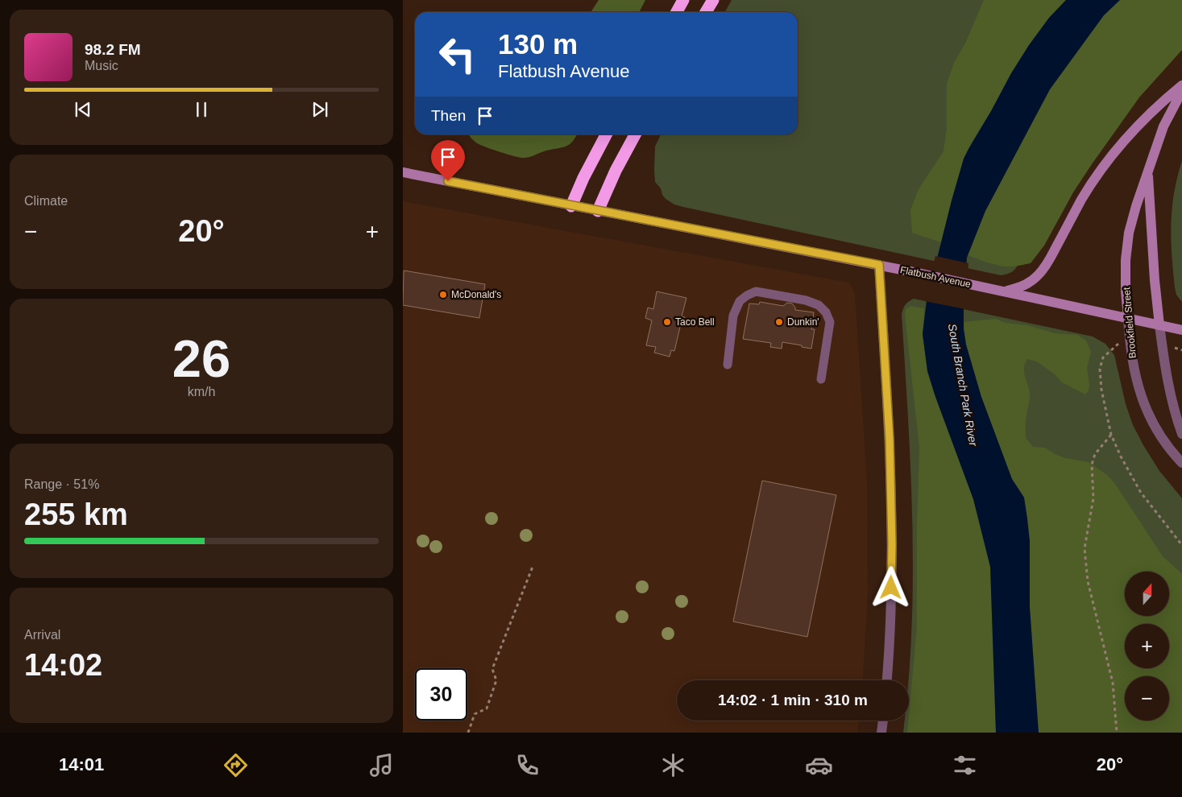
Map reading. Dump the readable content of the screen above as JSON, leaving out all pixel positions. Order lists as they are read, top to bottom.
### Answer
{
  "streets": {
    "street": ["Flatbush Avenue", "Brookfield Street"]
  },
  "crossings": [
    ["Flatbush Avenue", "Brookfield Street"]
  ],
  "water": ["South Branch Park River"],
  "places": ["McDonald's", "Taco Bell", "Dunkin'"],
  "north": "top",
  "page": {
    "turn": ["130 m", "Flatbush Avenue"],
    "song": ["98.2 FM", "Music"],
    "then": "Then",
    "tile": [
      "Climate",
      ["26", "km/h"],
      ["Range · 51%", "255 km"],
      ["Arrival", "14:02"]
    ],
    "heat": ["−", "20°", "+"],
    "map_buttons": ["+", "−"],
    "limit": "30",
    "trip": "14:02 · 1 min · 310 m",
    "tabs": ["14:01", "20°"]
  }
}
